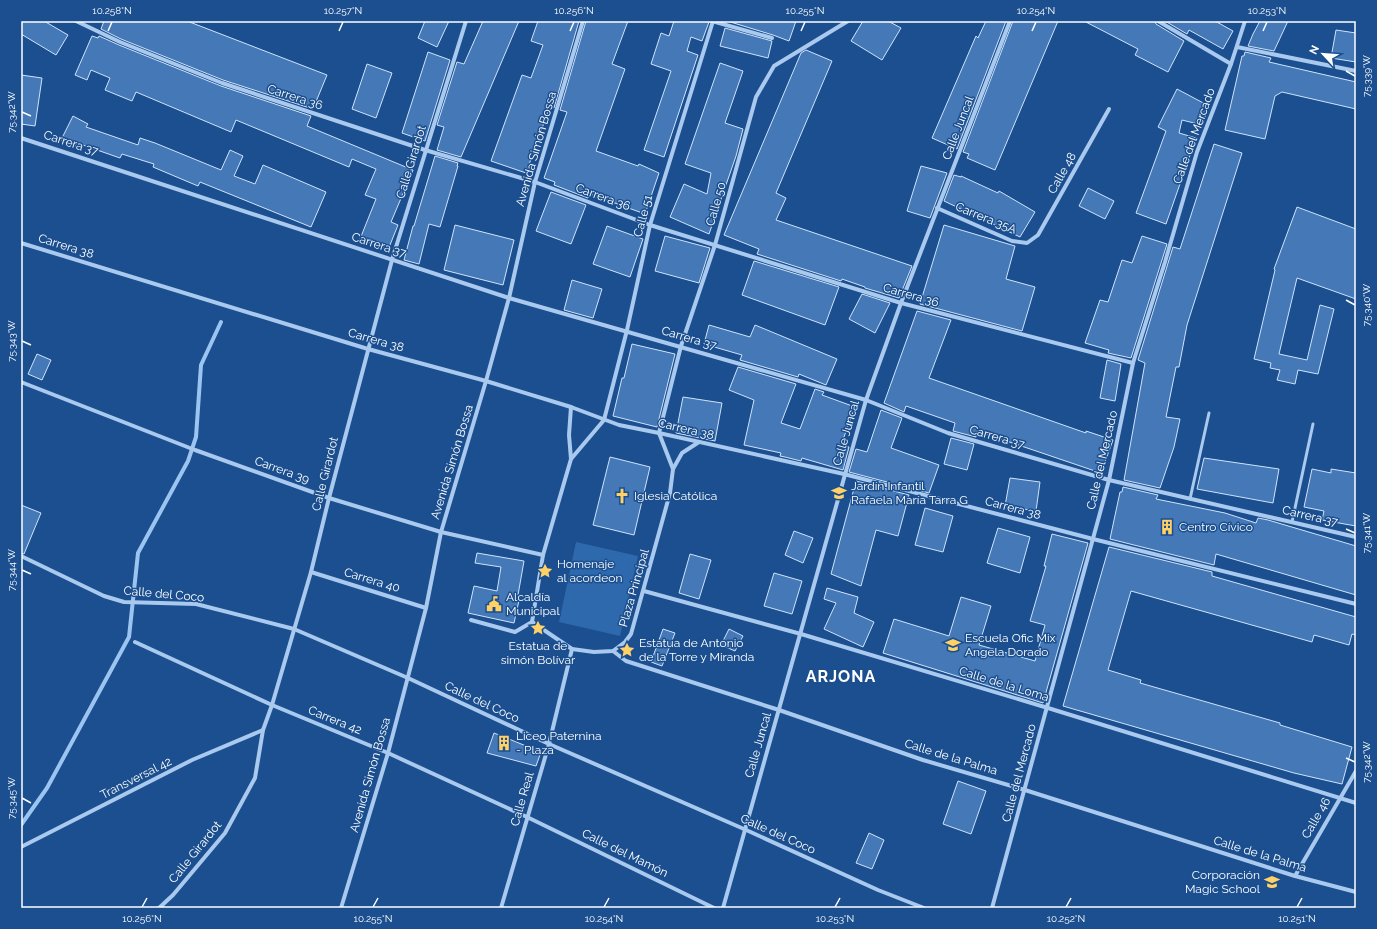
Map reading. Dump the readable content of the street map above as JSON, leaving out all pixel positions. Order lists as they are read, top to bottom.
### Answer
{
  "streets": {
    "street": [
      "Carrera 36",
      "Calle Juncal",
      "Calle del Mercado",
      "Carrera 37",
      "Avenida Simón Bossa",
      "Calle Girardot",
      "Calle 48",
      "Calle 50",
      "Calle 51",
      "Carrera 35A",
      "Carrera 38",
      "Carrera 39",
      "Carrera 40",
      "Plaza Principal",
      "Calle del Coco",
      "Calle de la Loma",
      "Carrera 42",
      "Calle de la Palma",
      "Transversal 42",
      "Calle Real",
      "Calle 46",
      "Calle del Mamón"
    ]
  },
  "crossings": [
    ["Carrera 36", "Calle Juncal"],
    ["Carrera 36", "Calle del Mercado"],
    ["Carrera 36", "Avenida Simón Bossa"],
    ["Carrera 36", "Calle Girardot"],
    ["Carrera 36", "Calle 50"],
    ["Carrera 36", "Calle 51"],
    ["Calle Juncal", "Carrera 37"],
    ["Calle Juncal", "Carrera 35A"],
    ["Calle Juncal", "Carrera 38"],
    ["Calle Juncal", "Calle del Coco"],
    ["Calle Juncal", "Calle de la Loma"],
    ["Calle Juncal", "Calle de la Palma"],
    ["Calle del Mercado", "Carrera 37"],
    ["Calle del Mercado", "Carrera 38"],
    ["Calle del Mercado", "Calle de la Loma"],
    ["Calle del Mercado", "Calle de la Palma"],
    ["Carrera 37", "Avenida Simón Bossa"],
    ["Carrera 37", "Calle Girardot"],
    ["Carrera 37", "Calle 50"],
    ["Carrera 37", "Calle 51"],
    ["Avenida Simón Bossa", "Carrera 38"],
    ["Avenida Simón Bossa", "Carrera 39"],
    ["Avenida Simón Bossa", "Carrera 40"],
    ["Avenida Simón Bossa", "Calle del Coco"],
    ["Avenida Simón Bossa", "Carrera 42"],
    ["Calle Girardot", "Carrera 38"],
    ["Calle Girardot", "Carrera 39"],
    ["Calle Girardot", "Carrera 40"],
    ["Calle Girardot", "Calle del Coco"],
    ["Calle Girardot", "Carrera 42"],
    ["Calle Girardot", "Transversal 42"],
    ["Calle 48", "Carrera 35A"],
    ["Calle 50", "Carrera 38"],
    ["Calle 50", "Plaza Principal"],
    ["Calle 51", "Carrera 38"],
    ["Carrera 38", "Plaza Principal"],
    ["Plaza Principal", "Calle de la Loma"],
    ["Plaza Principal", "Calle de la Palma"],
    ["Calle del Coco", "Calle Real"],
    ["Calle de la Loma", "Calle 46"],
    ["Carrera 42", "Calle Real"],
    ["Carrera 42", "Calle del Mamón"],
    ["Calle de la Palma", "Calle 46"],
    ["Calle Real", "Calle del Mamón"]
  ],
  "districts": ["ARJONA"],
  "places": {
    "school or university": ["Jardín Infantil Rafaela María Tarra G", "Escuela Ofic Mix Angela Dorado", "Corporación Magic School"],
    "church": ["Iglesia Católica"],
    "building": ["Centro Cívico", "Liceo Paternina - Plaza"],
    "place": ["Homenaje al acordeon", "Estatua de simón Bolívar", "Estatua de Antonio de la Torre y Miranda"],
    "public building": ["Alcaldía Municipal"]
  },
  "north": "top left",
  "coordinates": [
    "10.258°N",
    "10.257°N",
    "10.256°N",
    "10.255°N",
    "10.254°N",
    "10.253°N",
    "75.339°W",
    "75.342°W",
    "75.340°W",
    "75.343°W",
    "75.341°W",
    "75.344°W",
    "75.345°W",
    "10.252°N",
    "10.251°N"
  ]
}
